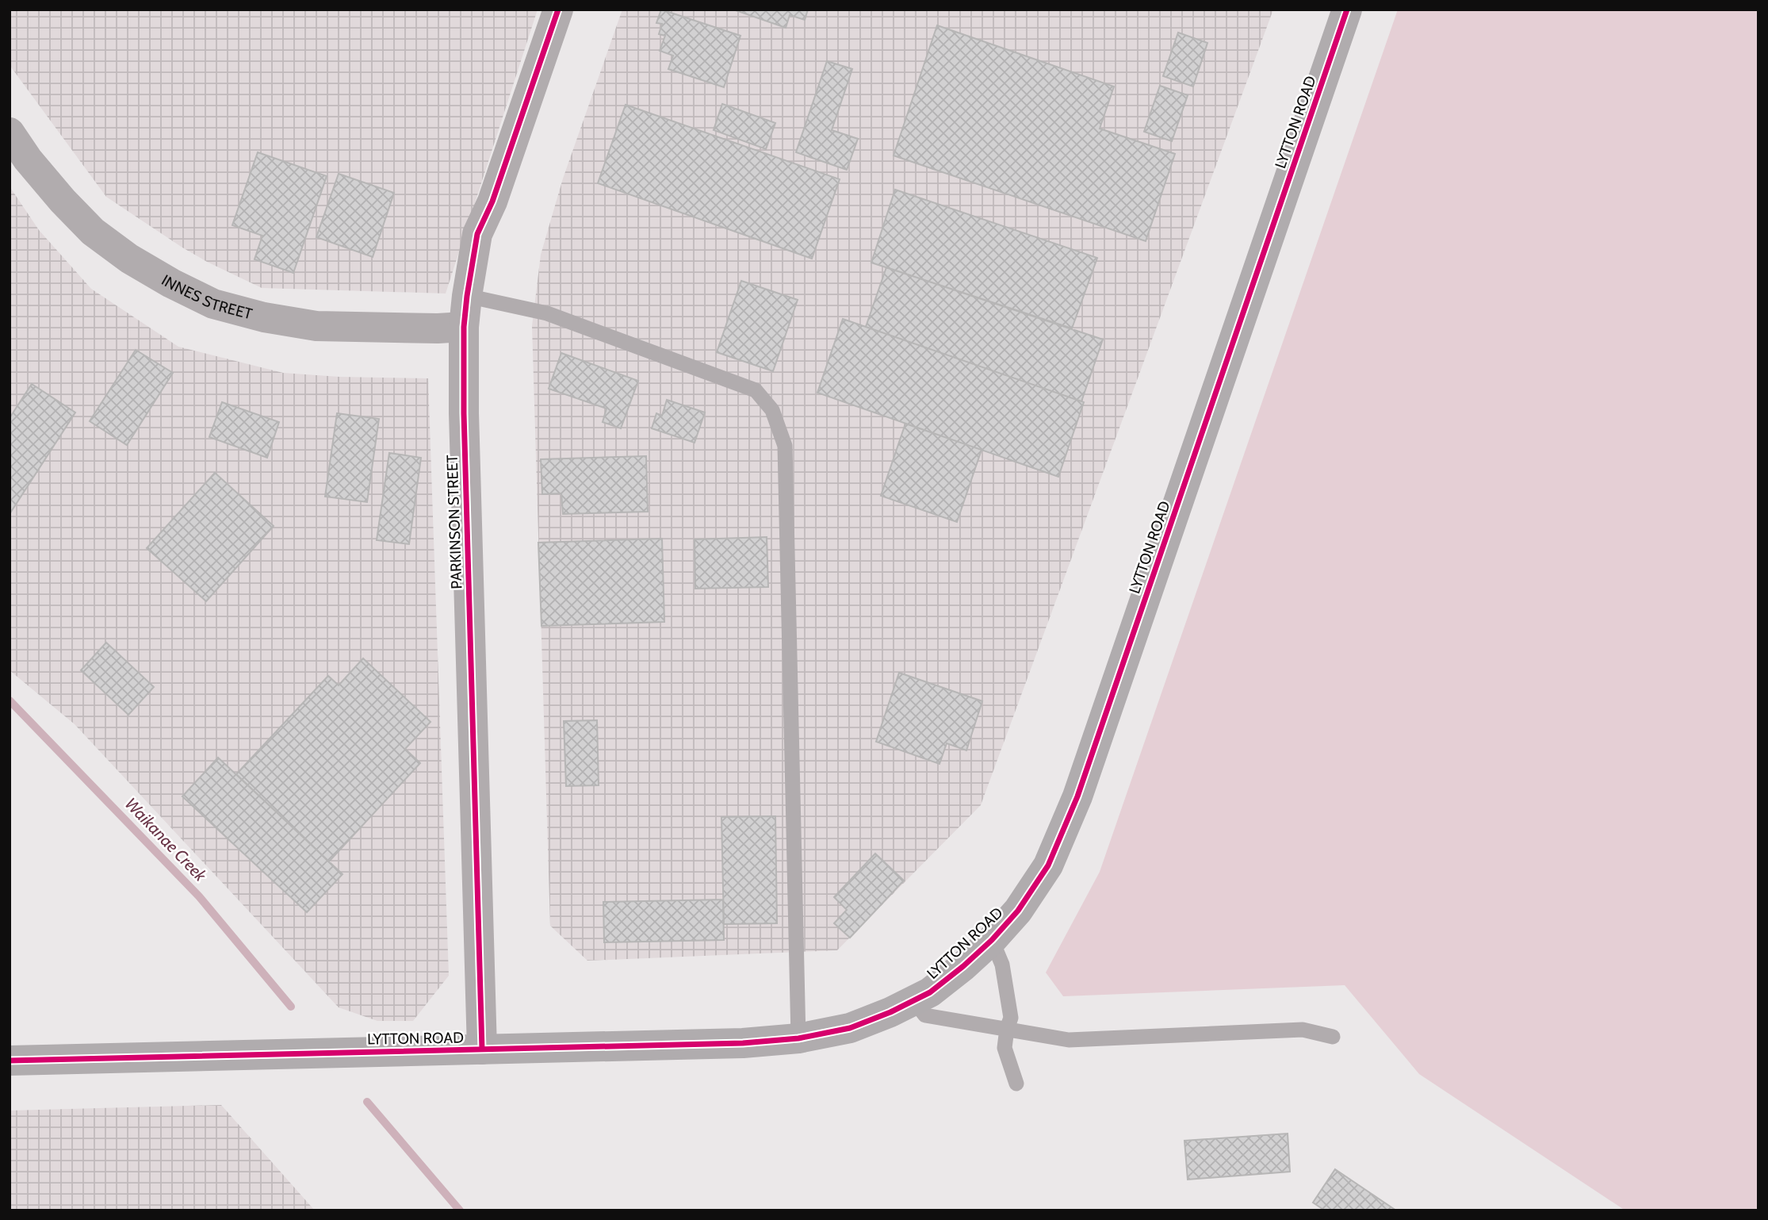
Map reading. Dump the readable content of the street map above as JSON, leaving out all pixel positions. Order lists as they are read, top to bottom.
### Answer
{
  "streets": {
    "main road": ["LYTTON ROAD"],
    "street": ["INNES STREET", "PARKINSON STREET"]
  },
  "crossings": [
    ["LYTTON ROAD", "PARKINSON STREET"],
    ["INNES STREET", "PARKINSON STREET"]
  ],
  "water": ["Waikanae Creek"]
}
